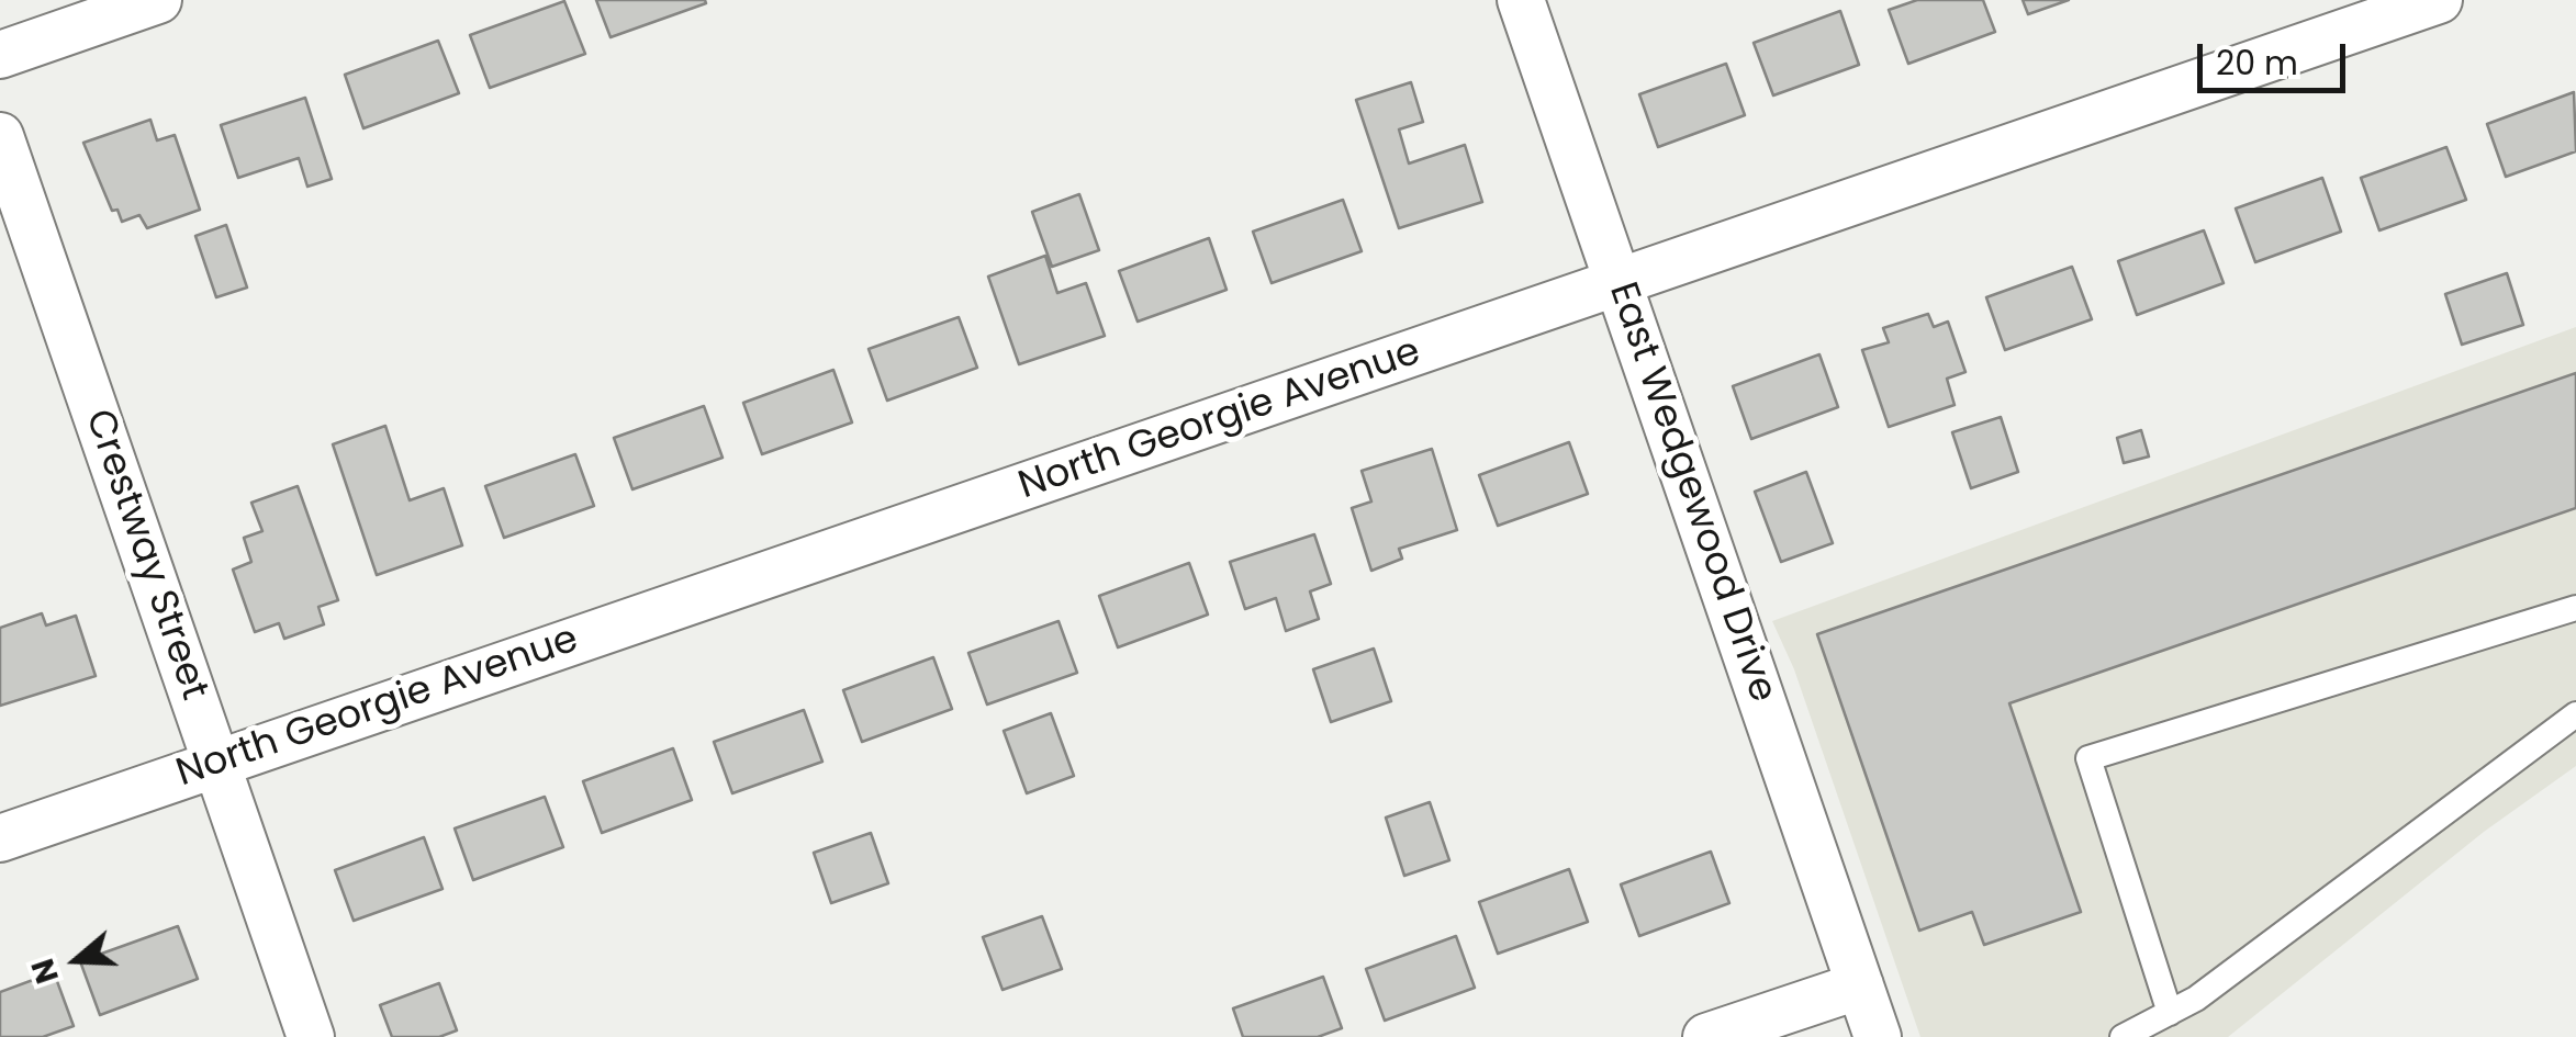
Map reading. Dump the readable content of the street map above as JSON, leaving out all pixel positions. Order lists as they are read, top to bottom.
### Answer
{
  "streets": {
    "street": ["North Georgie Avenue", "East Wedgewood Drive", "Crestway Street"]
  },
  "crossings": [
    ["North Georgie Avenue", "East Wedgewood Drive"],
    ["North Georgie Avenue", "Crestway Street"]
  ],
  "scale_bar": "20 m",
  "north": "left"
}
